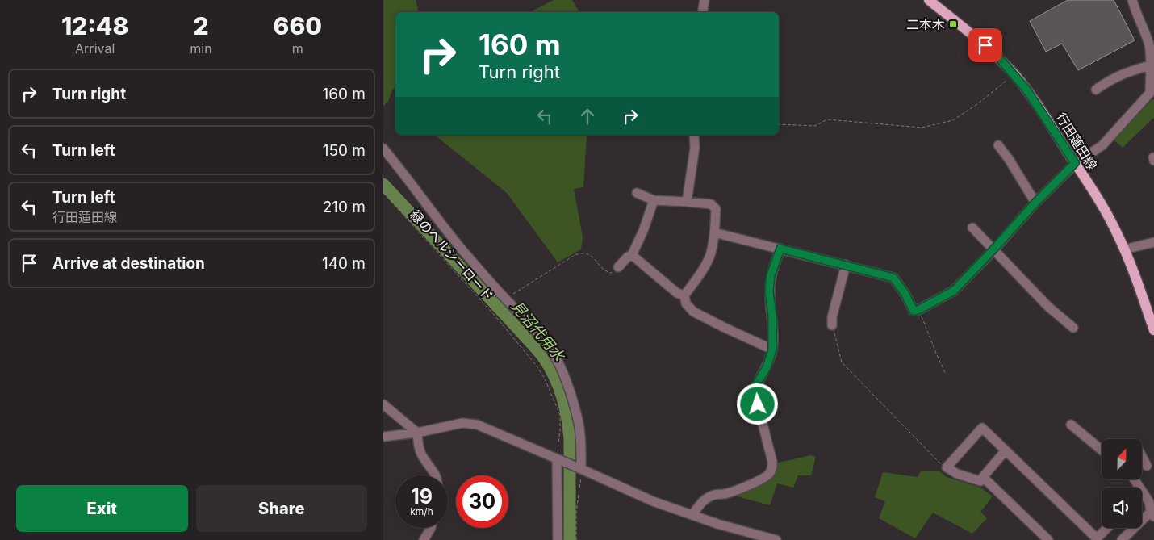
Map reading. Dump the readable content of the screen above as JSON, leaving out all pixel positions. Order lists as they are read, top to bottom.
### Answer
{
  "streets": {
    "main road": ["行田蓮田線"],
    "path": ["緑のヘルシーロード"]
  },
  "water": ["見沼代用水"],
  "places": {
    "transit": ["二本木"]
  },
  "north": "top",
  "page": {
    "eta": [
      "12:48",
      "Arrival",
      "2",
      "min",
      "660",
      "m"
    ],
    "turn": ["160 m", "Turn right"],
    "list": [
      {
        "name": "Turn right",
        "value": "160 m"
      },
      {
        "name": "Turn left",
        "value": "150 m"
      },
      {
        "name": "Turn left",
        "note": "行田蓮田線",
        "value": "210 m"
      },
      {
        "name": "Arrive at destination",
        "value": "140 m"
      }
    ],
    "speed": "19 km/h",
    "limit": "30",
    "buttons": ["Exit", "Share"]
  }
}
